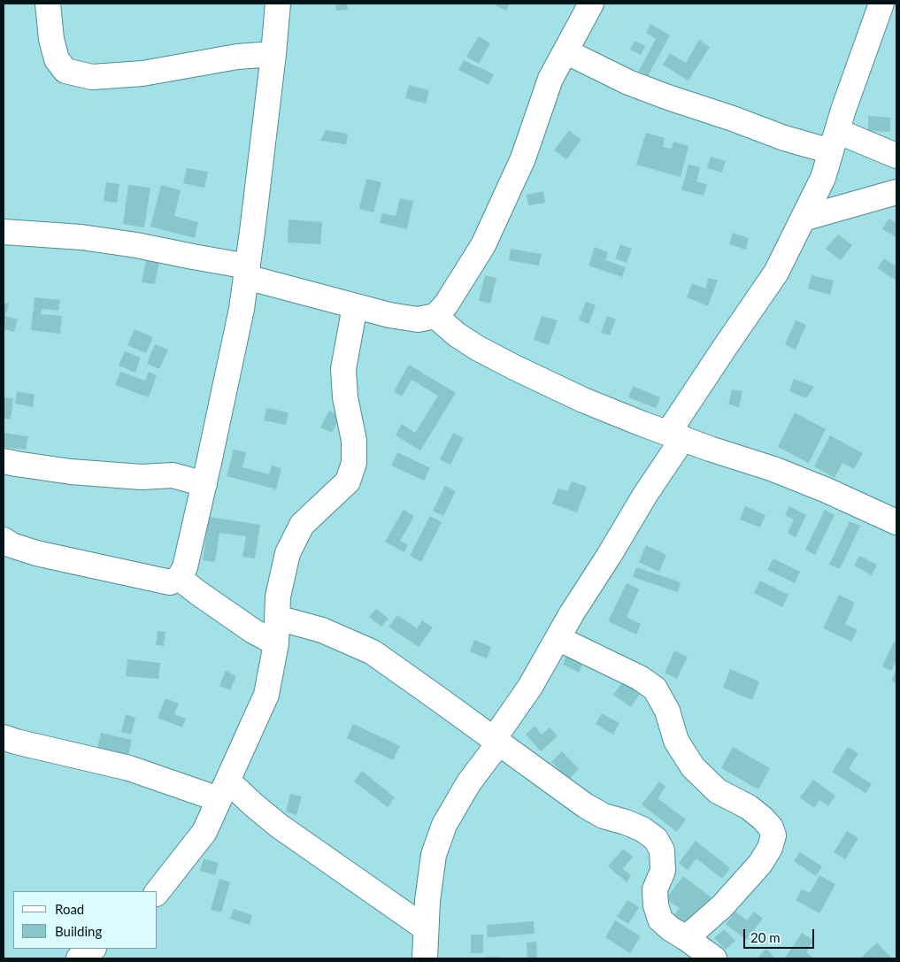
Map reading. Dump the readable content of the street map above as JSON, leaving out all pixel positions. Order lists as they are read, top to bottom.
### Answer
{
  "legend": ["Road", "Building"],
  "scale_bar": "20 m"
}
